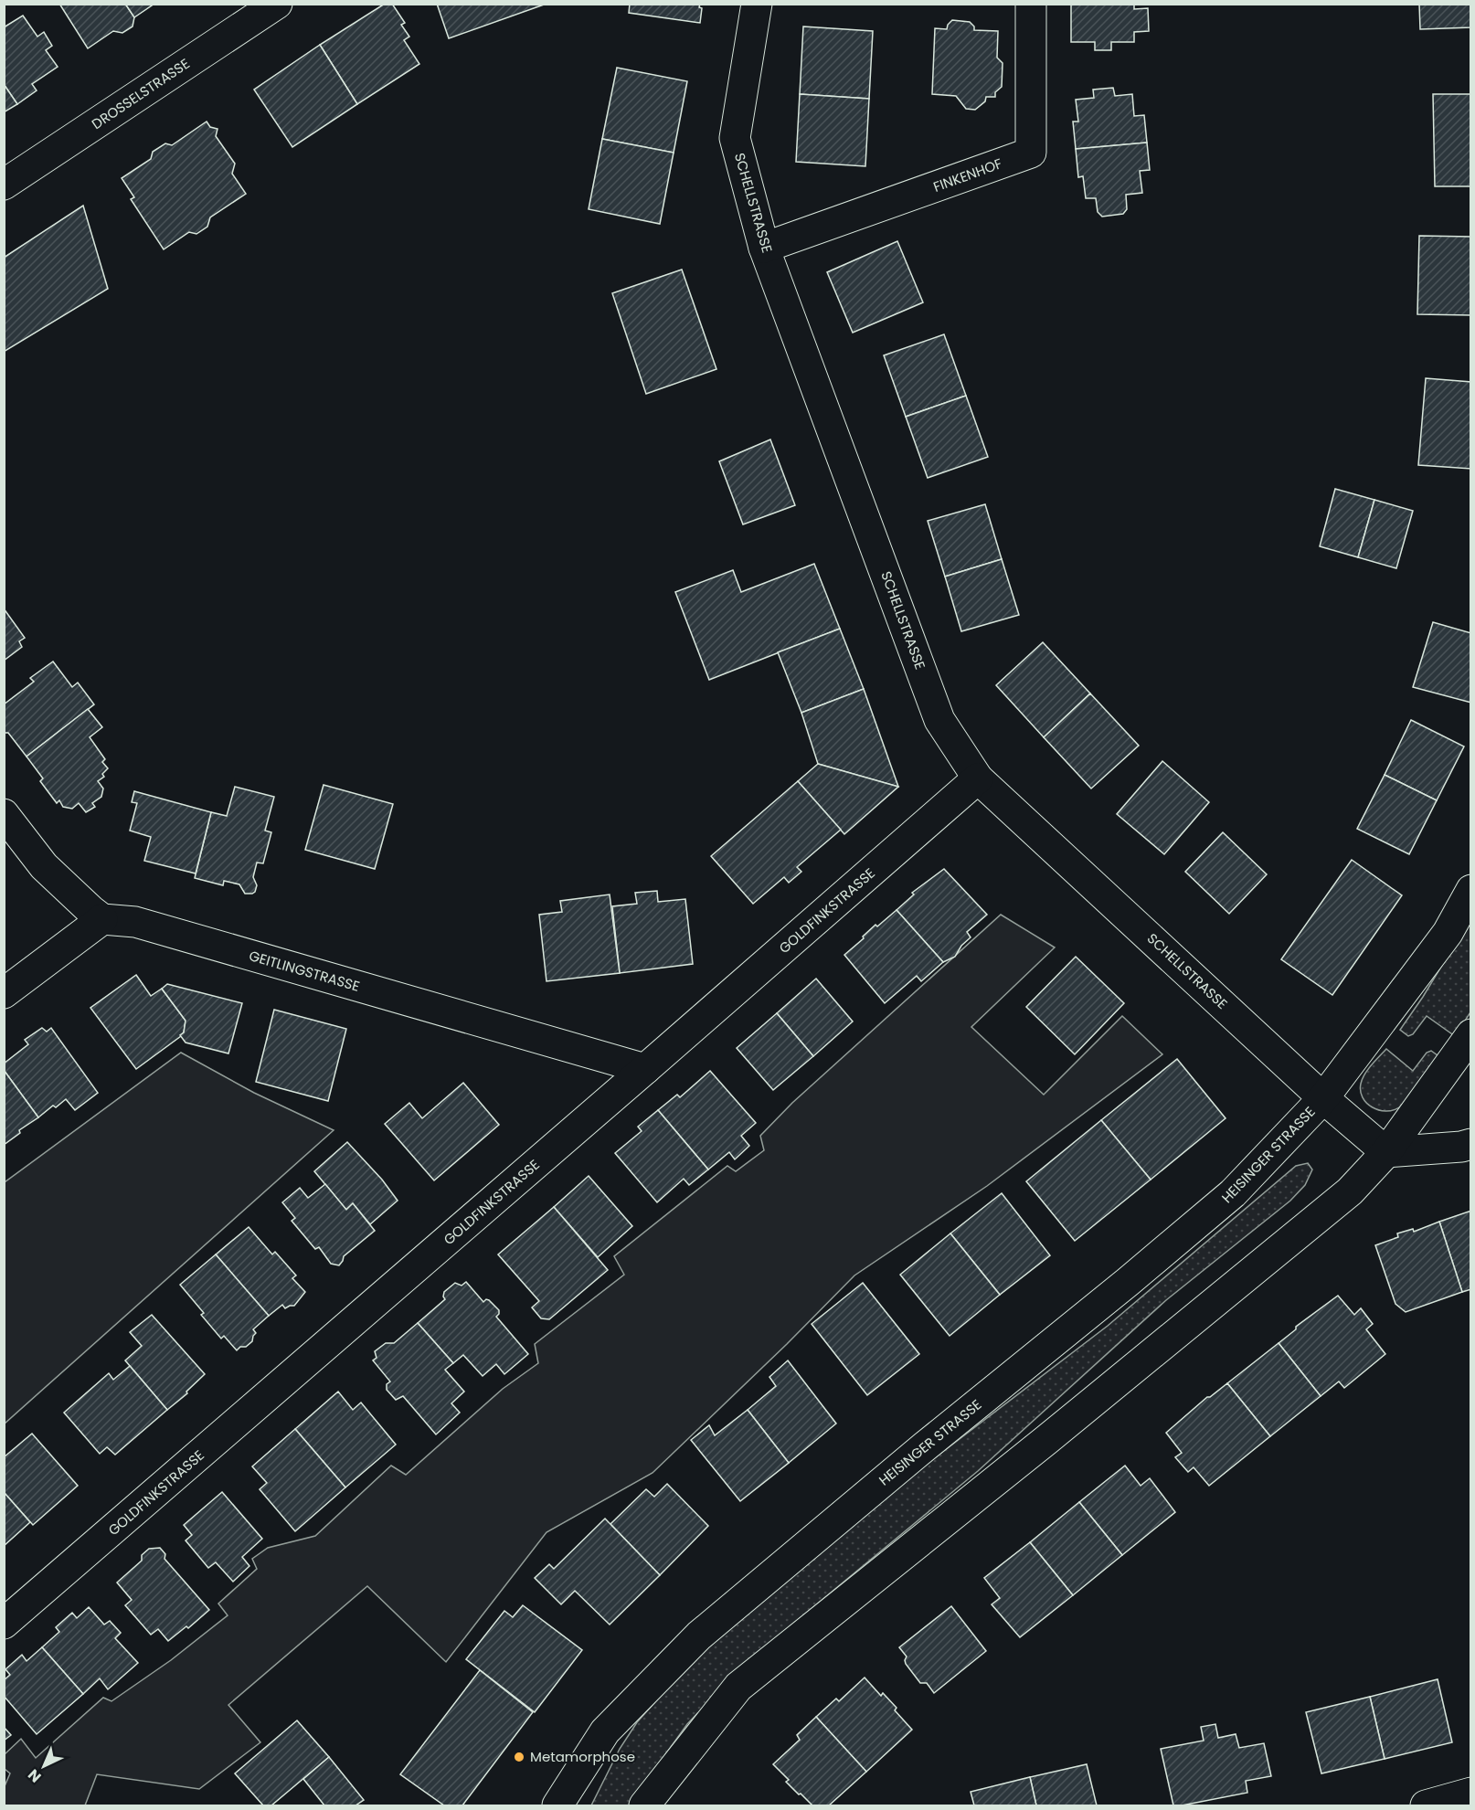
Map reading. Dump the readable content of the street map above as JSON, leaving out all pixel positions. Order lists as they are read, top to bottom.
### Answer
{
  "streets": {
    "street": [
      "DROSSELSTRASSE",
      "FINKENHOF",
      "SCHELLSTRASSE",
      "GOLDFINKSTRASSE",
      "GEITLINGSTRASSE",
      "HEISINGER STRASSE"
    ]
  },
  "crossings": [
    ["FINKENHOF", "SCHELLSTRASSE"],
    ["SCHELLSTRASSE", "GOLDFINKSTRASSE"],
    ["SCHELLSTRASSE", "HEISINGER STRASSE"],
    ["GOLDFINKSTRASSE", "GEITLINGSTRASSE"]
  ],
  "places": ["Metamorphose"],
  "north": "bottom left"
}
